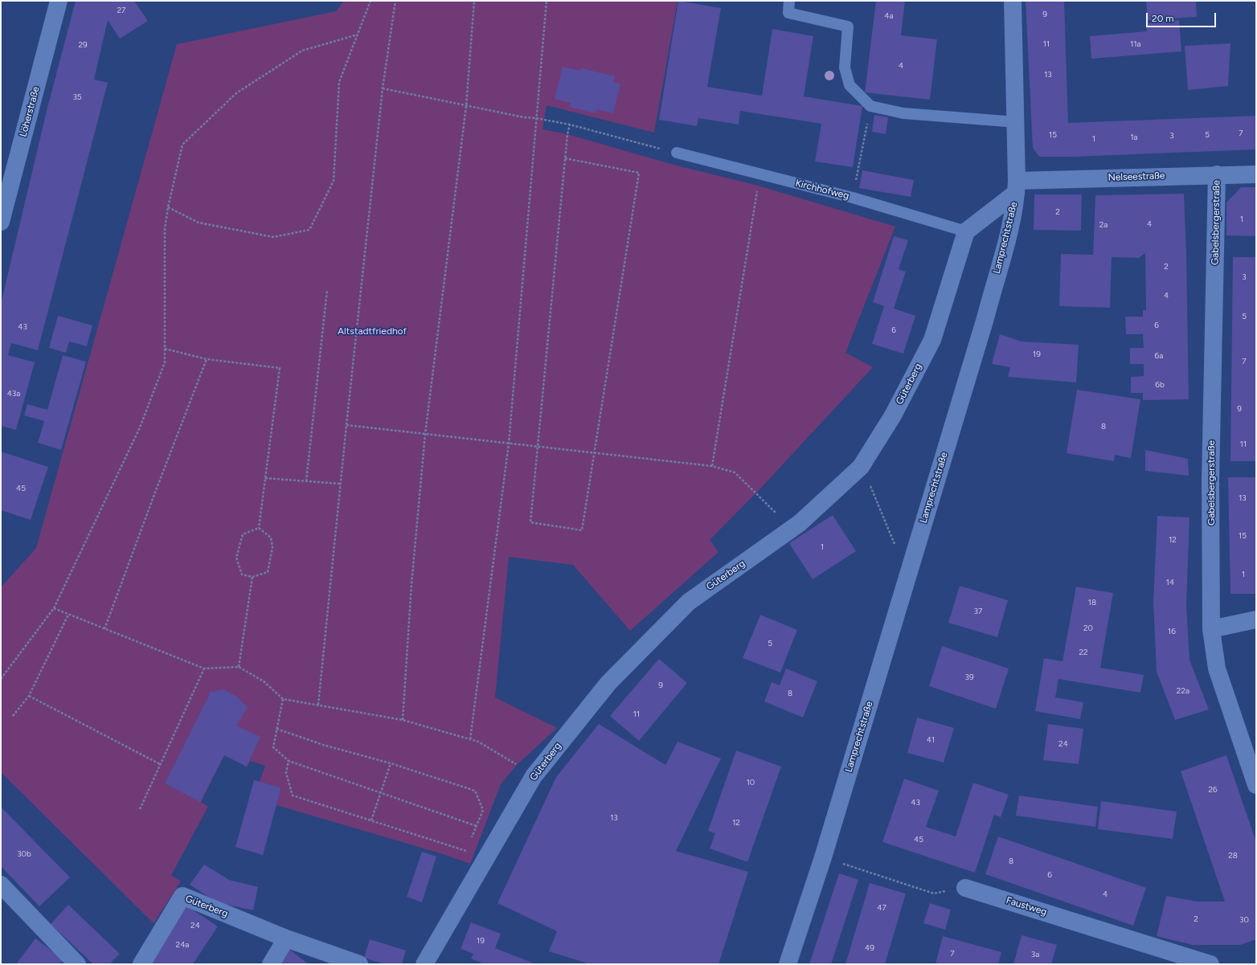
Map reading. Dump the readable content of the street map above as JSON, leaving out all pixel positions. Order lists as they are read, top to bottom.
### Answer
{
  "streets": {
    "street": [
      "Löherstraße",
      "Nelseestraße",
      "Gabelsbergerstraße",
      "Lamprechtstraße",
      "Güterberg",
      "Faustweg"
    ],
    "lane": ["Kirchhofweg"]
  },
  "crossings": [
    ["Nelseestraße", "Gabelsbergerstraße"],
    ["Nelseestraße", "Lamprechtstraße"],
    ["Kirchhofweg", "Güterberg"]
  ],
  "parks": ["Altstadtfriedhof"],
  "house_numbers": [
    "27",
    "9",
    "4a",
    "11",
    "11a",
    "29",
    "4",
    "13",
    "35",
    "7",
    "15",
    "5",
    "3",
    "1a",
    "1",
    "2",
    "1",
    "4",
    "2a",
    "2",
    "3",
    "4",
    "5",
    "6",
    "43",
    "6",
    "19",
    "6a",
    "7",
    "6b",
    "43a",
    "9",
    "8",
    "11",
    "45",
    "13",
    "15",
    "12",
    "1",
    "1",
    "14",
    "18",
    "37",
    "20",
    "16",
    "5",
    "22",
    "39",
    "9",
    "22a",
    "8",
    "11",
    "41",
    "24",
    "10",
    "26",
    "43",
    "13",
    "12",
    "45",
    "30b",
    "28",
    "8",
    "6",
    "4",
    "47",
    "2",
    "30",
    "24",
    "19",
    "24a",
    "49",
    "7",
    "3a"
  ],
  "scale_bar": "20 m"
}
